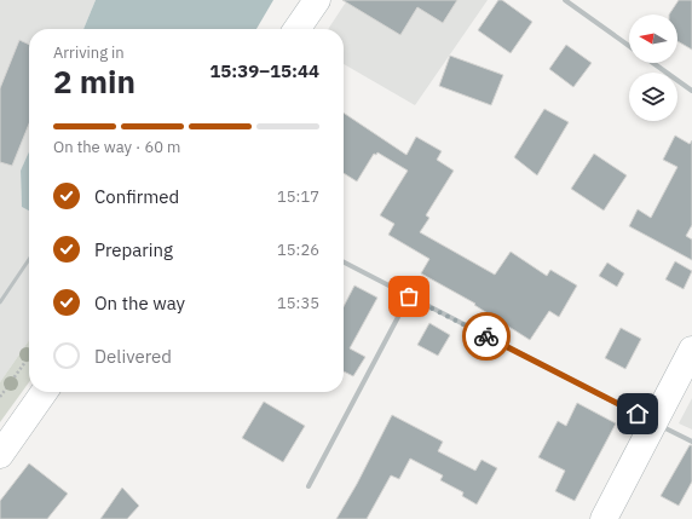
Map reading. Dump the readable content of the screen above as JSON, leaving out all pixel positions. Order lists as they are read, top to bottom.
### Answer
{
  "north": "left",
  "page": {
    "heading": ["2 min", "Arriving in", "15:39–15:44"],
    "bar": "On the way · 60 m",
    "list": [
      ["Confirmed", "15:17"],
      ["Preparing", "15:26"],
      ["On the way", "15:35"],
      "Delivered"
    ]
  }
}
